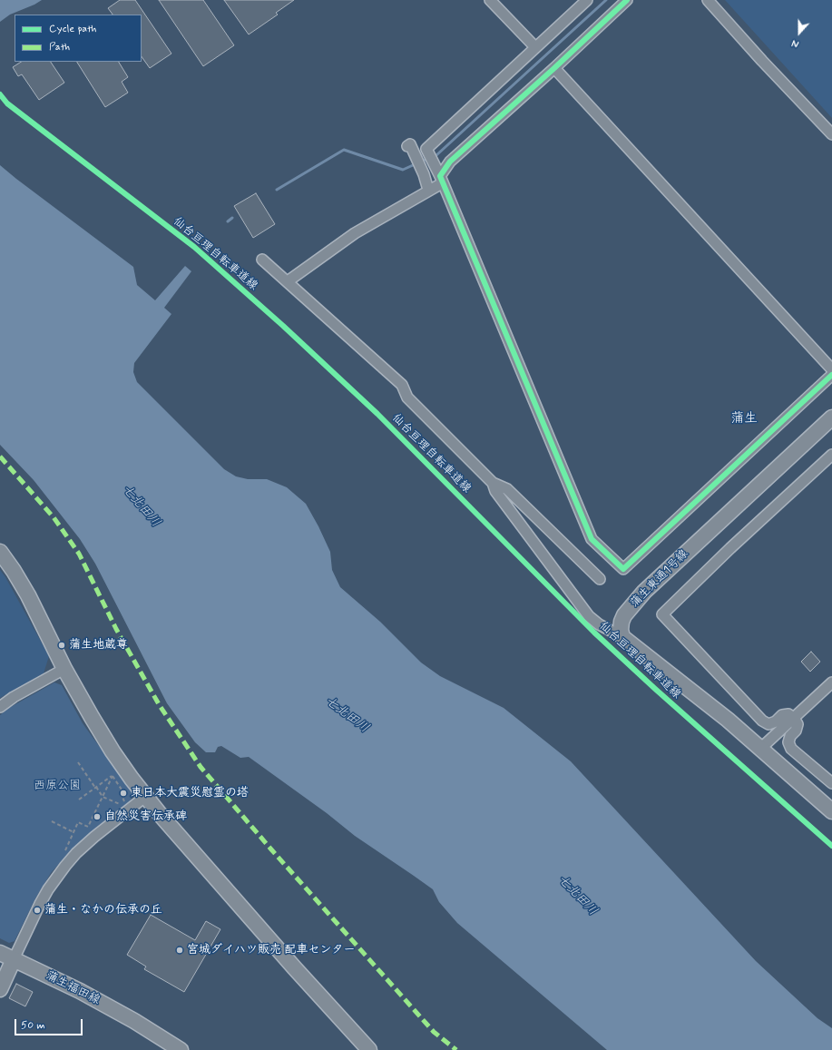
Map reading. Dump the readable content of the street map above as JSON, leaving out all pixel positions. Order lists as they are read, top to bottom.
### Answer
{
  "streets": {
    "street": ["蒲生東通1号線", "蒲生福田線"],
    "cycle path": ["仙台亘理自転車道線"]
  },
  "districts": ["蒲生"],
  "water": ["七北田川"],
  "parks": ["西原公園"],
  "places": [
    "蒲生地蔵尊",
    "東日本大震災慰霊の塔",
    "自然災害伝承碑",
    "蒲生・なかの伝承の丘",
    "宮城ダイハツ販売 配車センター"
  ],
  "legend": ["Cycle path", "Path"],
  "scale_bar": "50 m",
  "north": "bottom"
}
